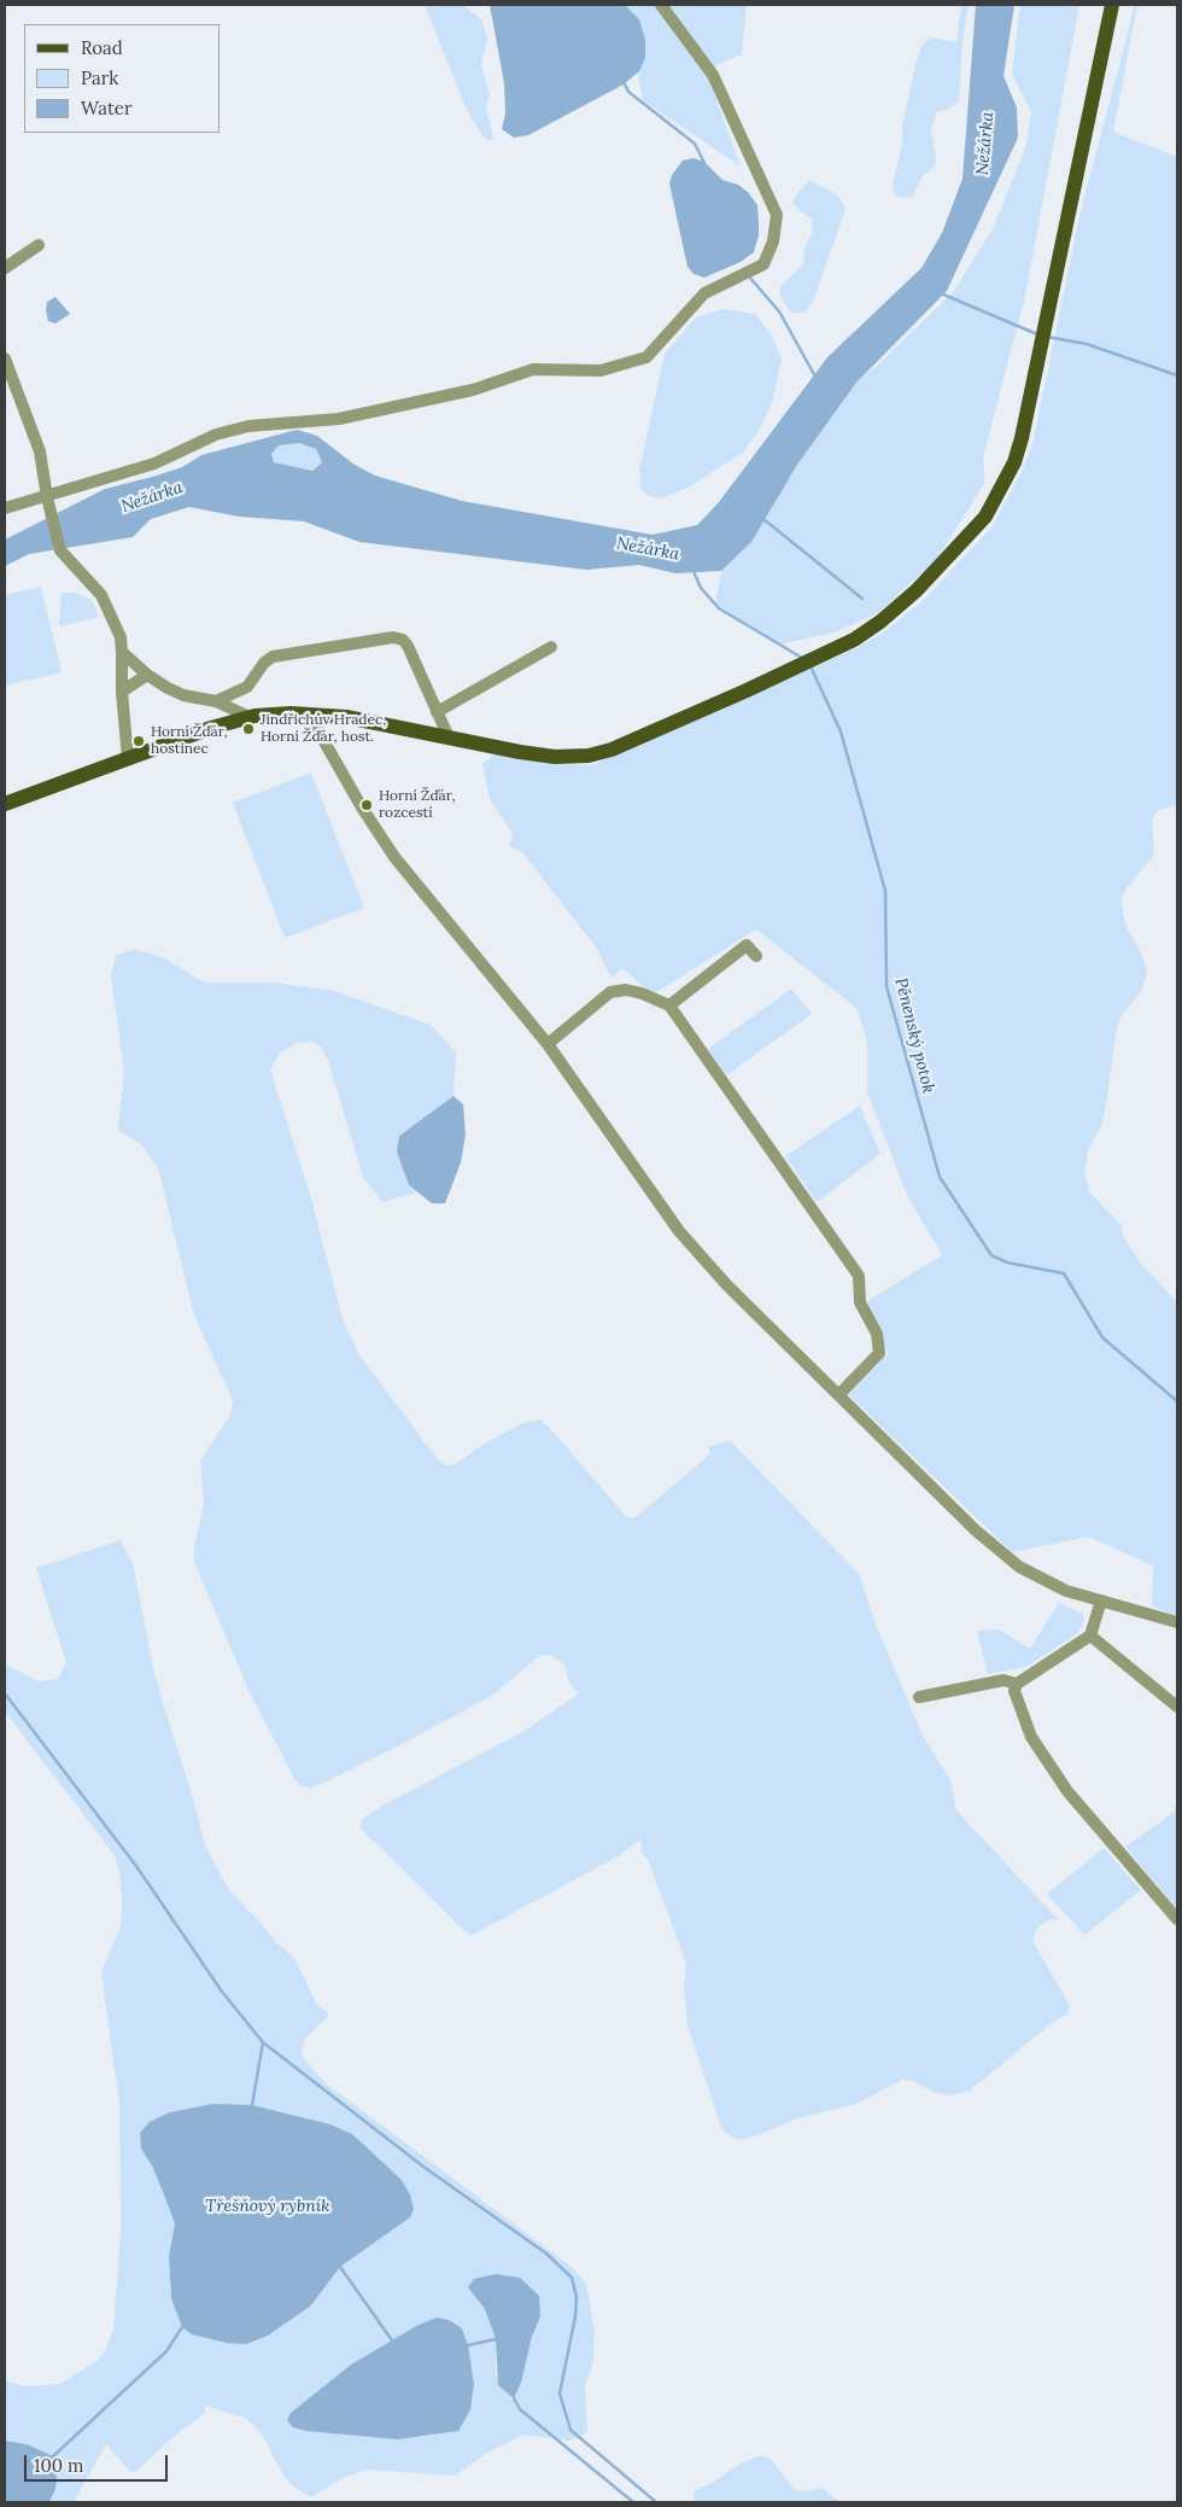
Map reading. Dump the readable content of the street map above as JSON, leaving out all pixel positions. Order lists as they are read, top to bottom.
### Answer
{
  "water": ["Nežárka", "Pěnenský potok", "Třešňový rybník"],
  "places": ["Jindřichův Hradec, Horní Žďár, host.", "Horní Žďár, hostinec", "Horní Žďár, rozcestí"],
  "legend": ["Road", "Park", "Water"],
  "scale_bar": "100 m"
}
